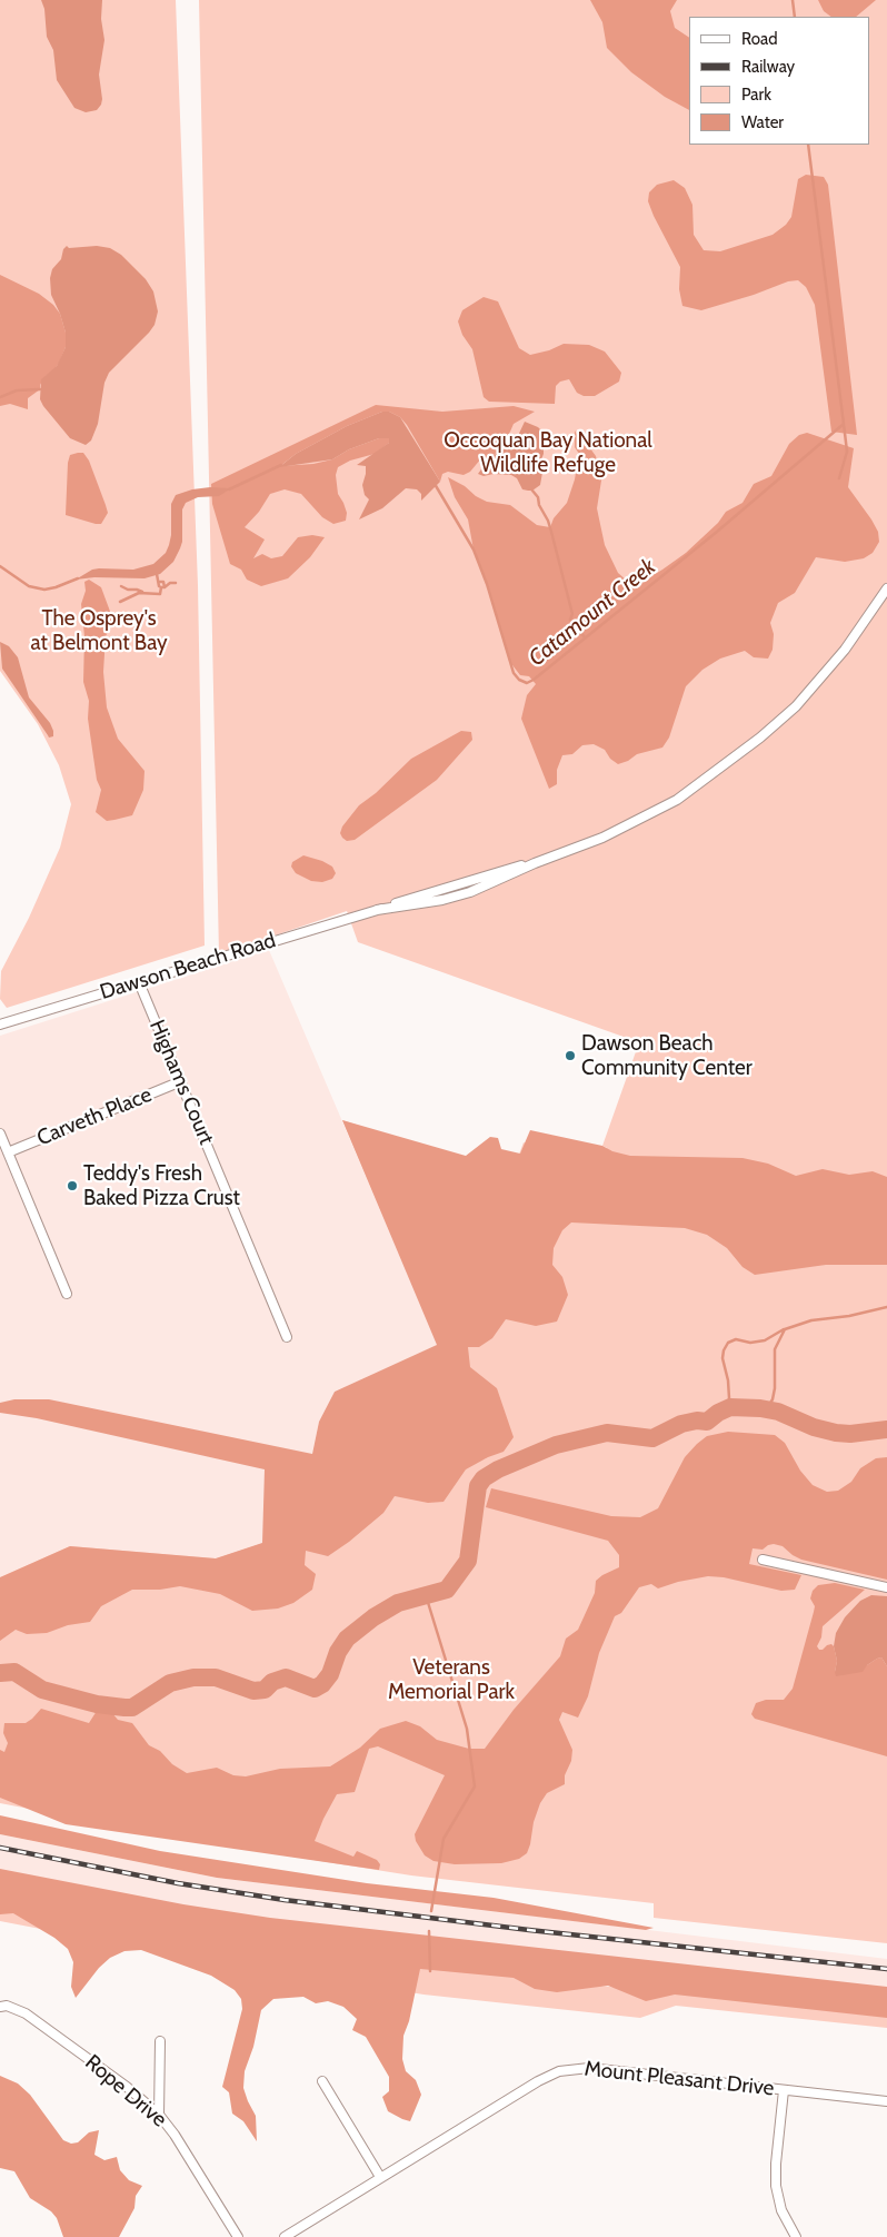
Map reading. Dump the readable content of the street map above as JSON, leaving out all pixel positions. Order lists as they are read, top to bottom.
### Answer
{
  "streets": {
    "street": [
      "Dawson Beach Road",
      "Highams Court",
      "Carveth Place",
      "Mount Pleasant Drive",
      "Rope Drive"
    ]
  },
  "crossings": [
    ["Dawson Beach Road", "Highams Court"],
    ["Highams Court", "Carveth Place"]
  ],
  "water": ["Catamount Creek"],
  "parks": ["Occoquan Bay National Wildlife Refuge", "The Osprey's at Belmont Bay", "Veterans Memorial Park"],
  "places": ["Dawson Beach Community Center", "Teddy's Fresh Baked Pizza Crust"],
  "legend": [
    "Road",
    "Railway",
    "Park",
    "Water"
  ]
}
